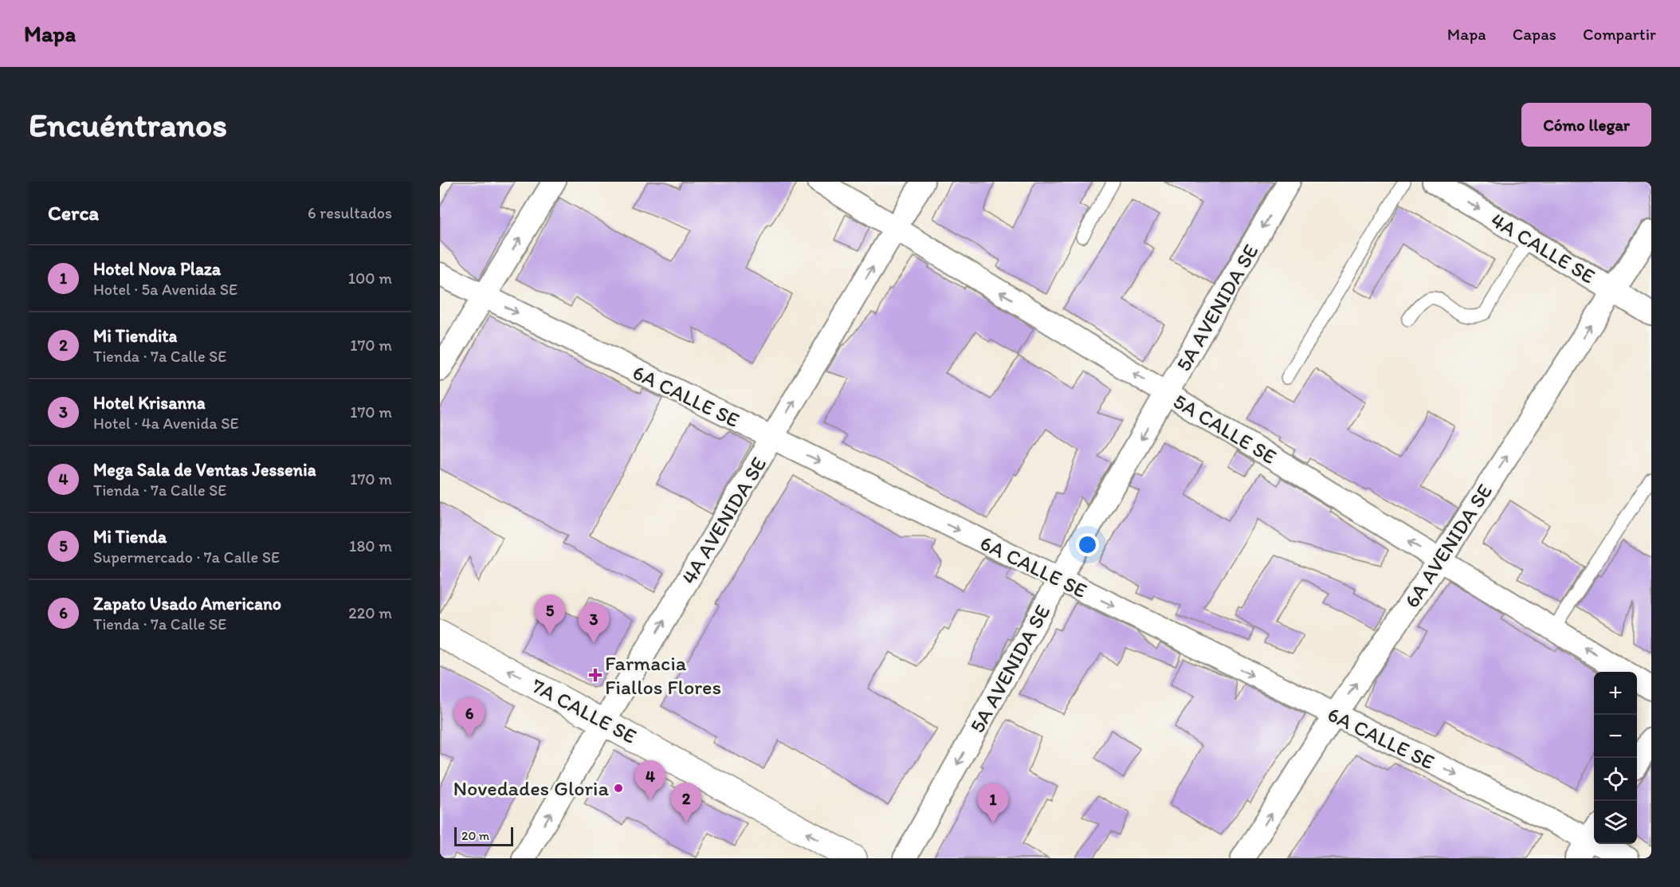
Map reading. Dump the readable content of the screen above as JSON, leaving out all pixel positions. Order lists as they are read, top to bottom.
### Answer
{
  "streets": {
    "main road": ["7A CALLE SE"],
    "street": [
      "4A CALLE SE",
      "5A AVENIDA SE",
      "6A CALLE SE",
      "5A CALLE SE",
      "4A AVENIDA SE",
      "6A AVENIDA SE"
    ]
  },
  "crossings": [
    ["4A CALLE SE", "6A AVENIDA SE"],
    ["5A AVENIDA SE", "6A CALLE SE"],
    ["5A AVENIDA SE", "5A CALLE SE"],
    ["6A CALLE SE", "4A AVENIDA SE"],
    ["6A CALLE SE", "6A AVENIDA SE"],
    ["5A CALLE SE", "4A AVENIDA SE"],
    ["5A CALLE SE", "6A AVENIDA SE"],
    ["4A AVENIDA SE", "7A CALLE SE"]
  ],
  "one_way": [
    "4A CALLE SE",
    "5A AVENIDA SE",
    "6A CALLE SE",
    "5A CALLE SE",
    "4A AVENIDA SE",
    "6A AVENIDA SE",
    "7A CALLE SE"
  ],
  "places": {
    "health": ["Farmacia Fiallos Flores"],
    "other": ["Novedades Gloria"]
  },
  "scale_bar": "20 m",
  "page": {
    "header": "Mapa",
    "nav": ["Mapa", "Capas", "Compartir"],
    "buttons": "Cómo llegar",
    "title": "Encuéntranos",
    "heading": ["Cerca", "6 resultados"],
    "list": [
      {
        "mark": "1",
        "name": "Hotel Nova Plaza",
        "note": "Hotel · 5a Avenida SE",
        "value": "100 m"
      },
      {
        "mark": "2",
        "name": "Mi Tiendita",
        "note": "Tienda · 7a Calle SE",
        "value": "170 m"
      },
      {
        "mark": "3",
        "name": "Hotel Krisanna",
        "note": "Hotel · 4a Avenida SE",
        "value": "170 m"
      },
      {
        "mark": "4",
        "name": "Mega Sala de Ventas Jessenia",
        "note": "Tienda · 7a Calle SE",
        "value": "170 m"
      },
      {
        "mark": "5",
        "name": "Mi Tienda",
        "note": "Supermercado · 7a Calle SE",
        "value": "180 m"
      },
      {
        "mark": "6",
        "name": "Zapato Usado Americano",
        "note": "Tienda · 7a Calle SE",
        "value": "220 m"
      }
    ],
    "pins": [
      "5",
      "3",
      "6",
      "4",
      "2",
      "1"
    ],
    "map_buttons": ["+", "−"],
    "scale": "20 m"
  }
}
